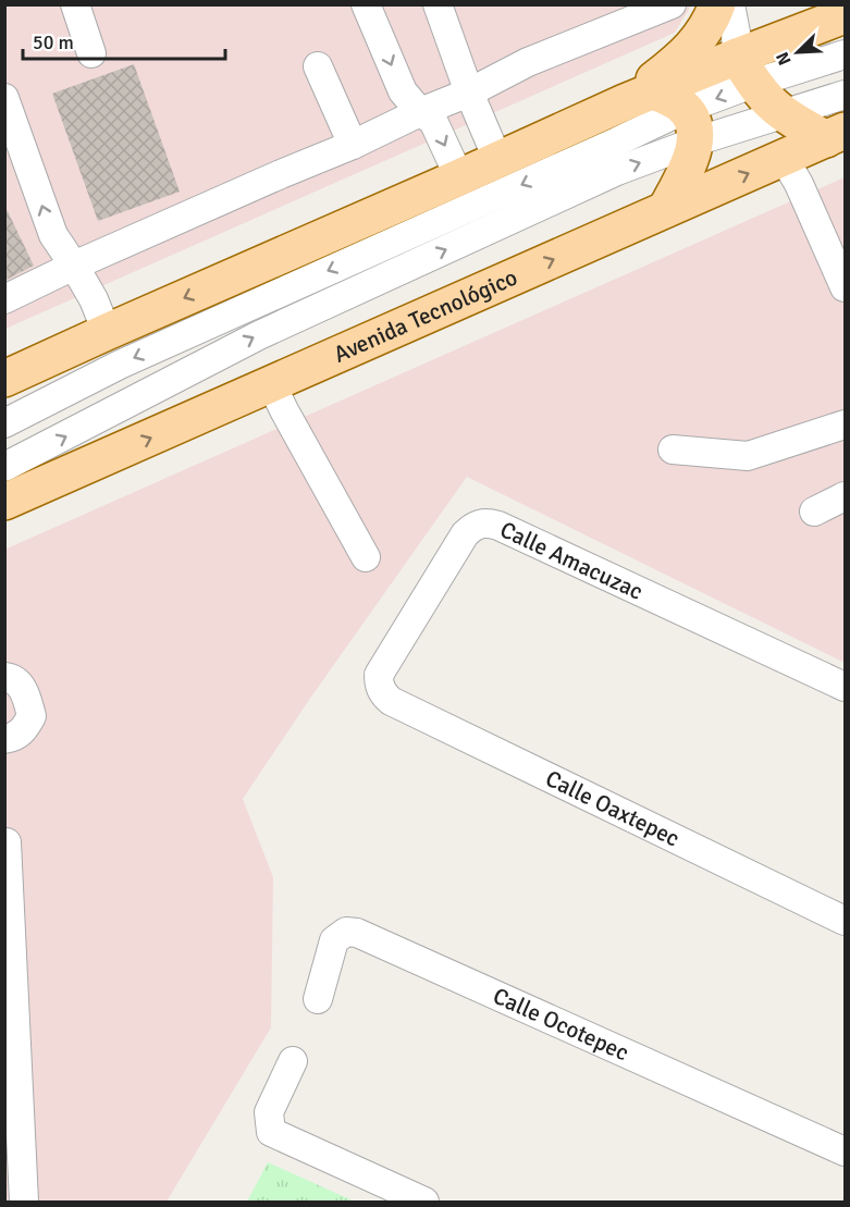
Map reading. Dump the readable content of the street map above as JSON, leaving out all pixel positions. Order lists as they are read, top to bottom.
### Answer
{
  "streets": {
    "main road": ["Avenida Tecnológico"],
    "street": ["Calle Amacuzac", "Calle Oaxtepec", "Calle Ocotepec"]
  },
  "crossings": [
    ["Calle Amacuzac", "Calle Oaxtepec"]
  ],
  "scale_bar": "50 m",
  "north": "bottom left"
}
